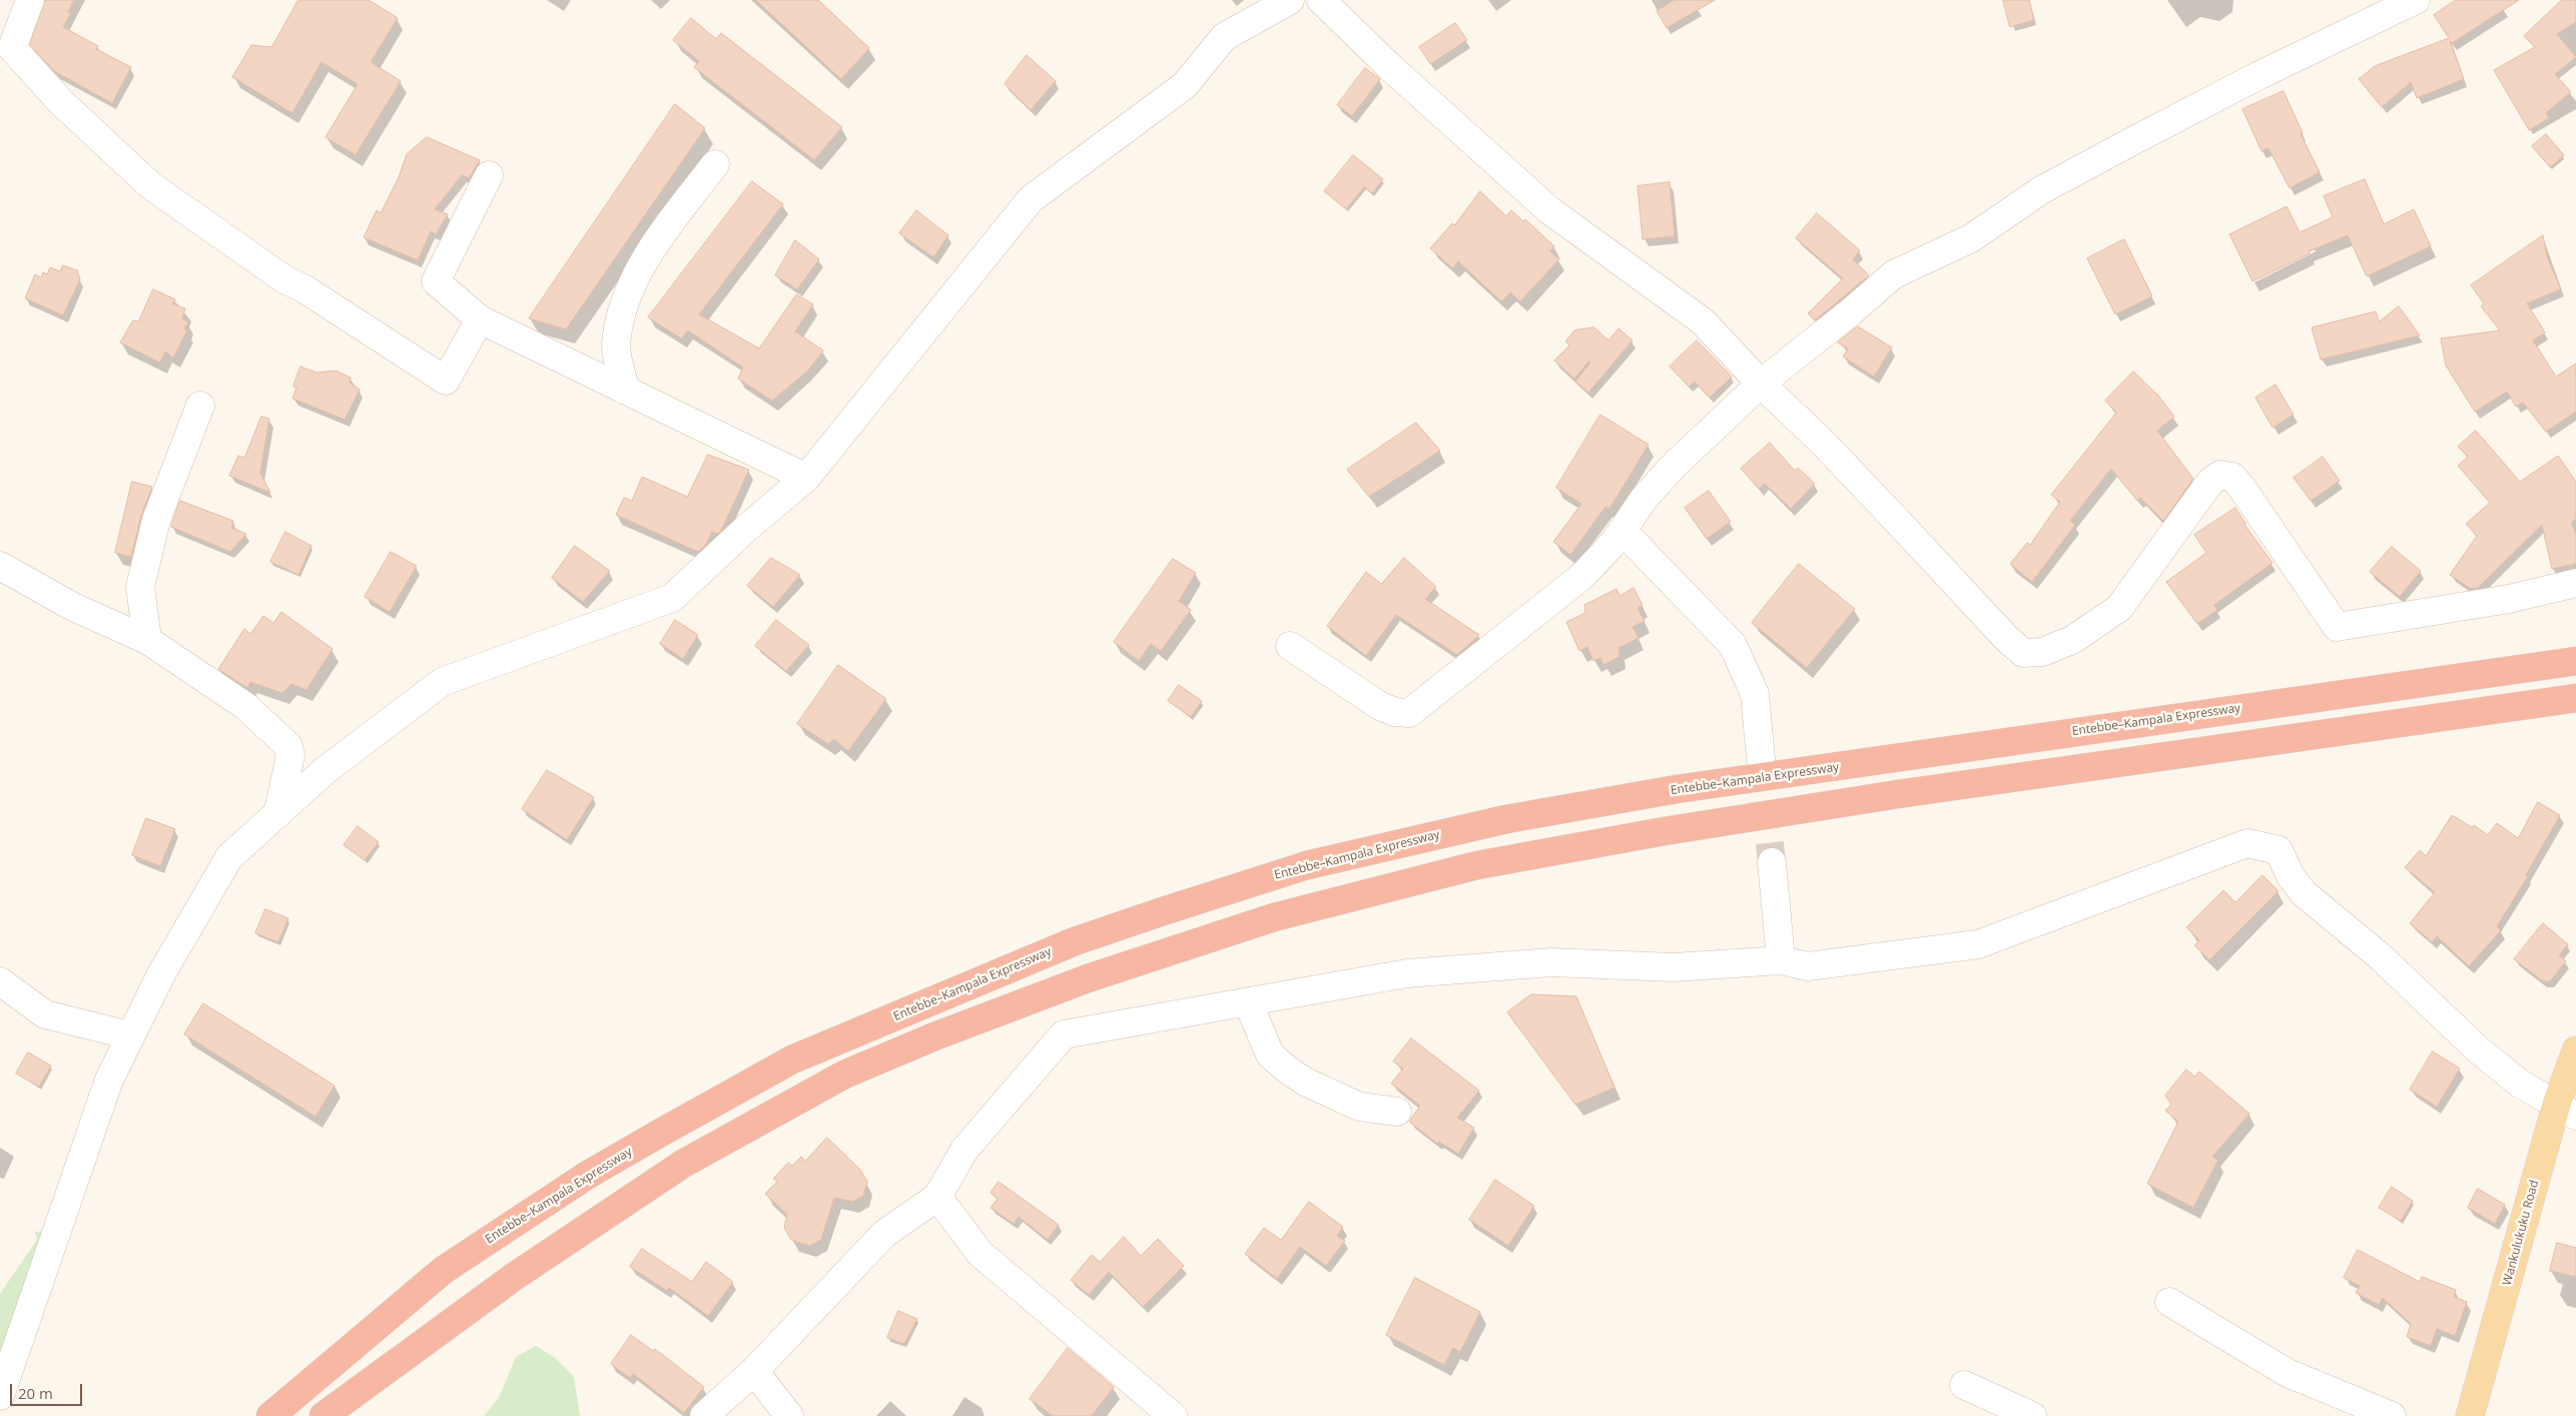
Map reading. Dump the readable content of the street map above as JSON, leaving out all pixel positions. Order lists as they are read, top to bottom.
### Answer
{
  "streets": {
    "highway": ["Entebbe–Kampala Expressway"],
    "main road": ["Wankulukuku Road"]
  },
  "scale_bar": "20 m"
}
